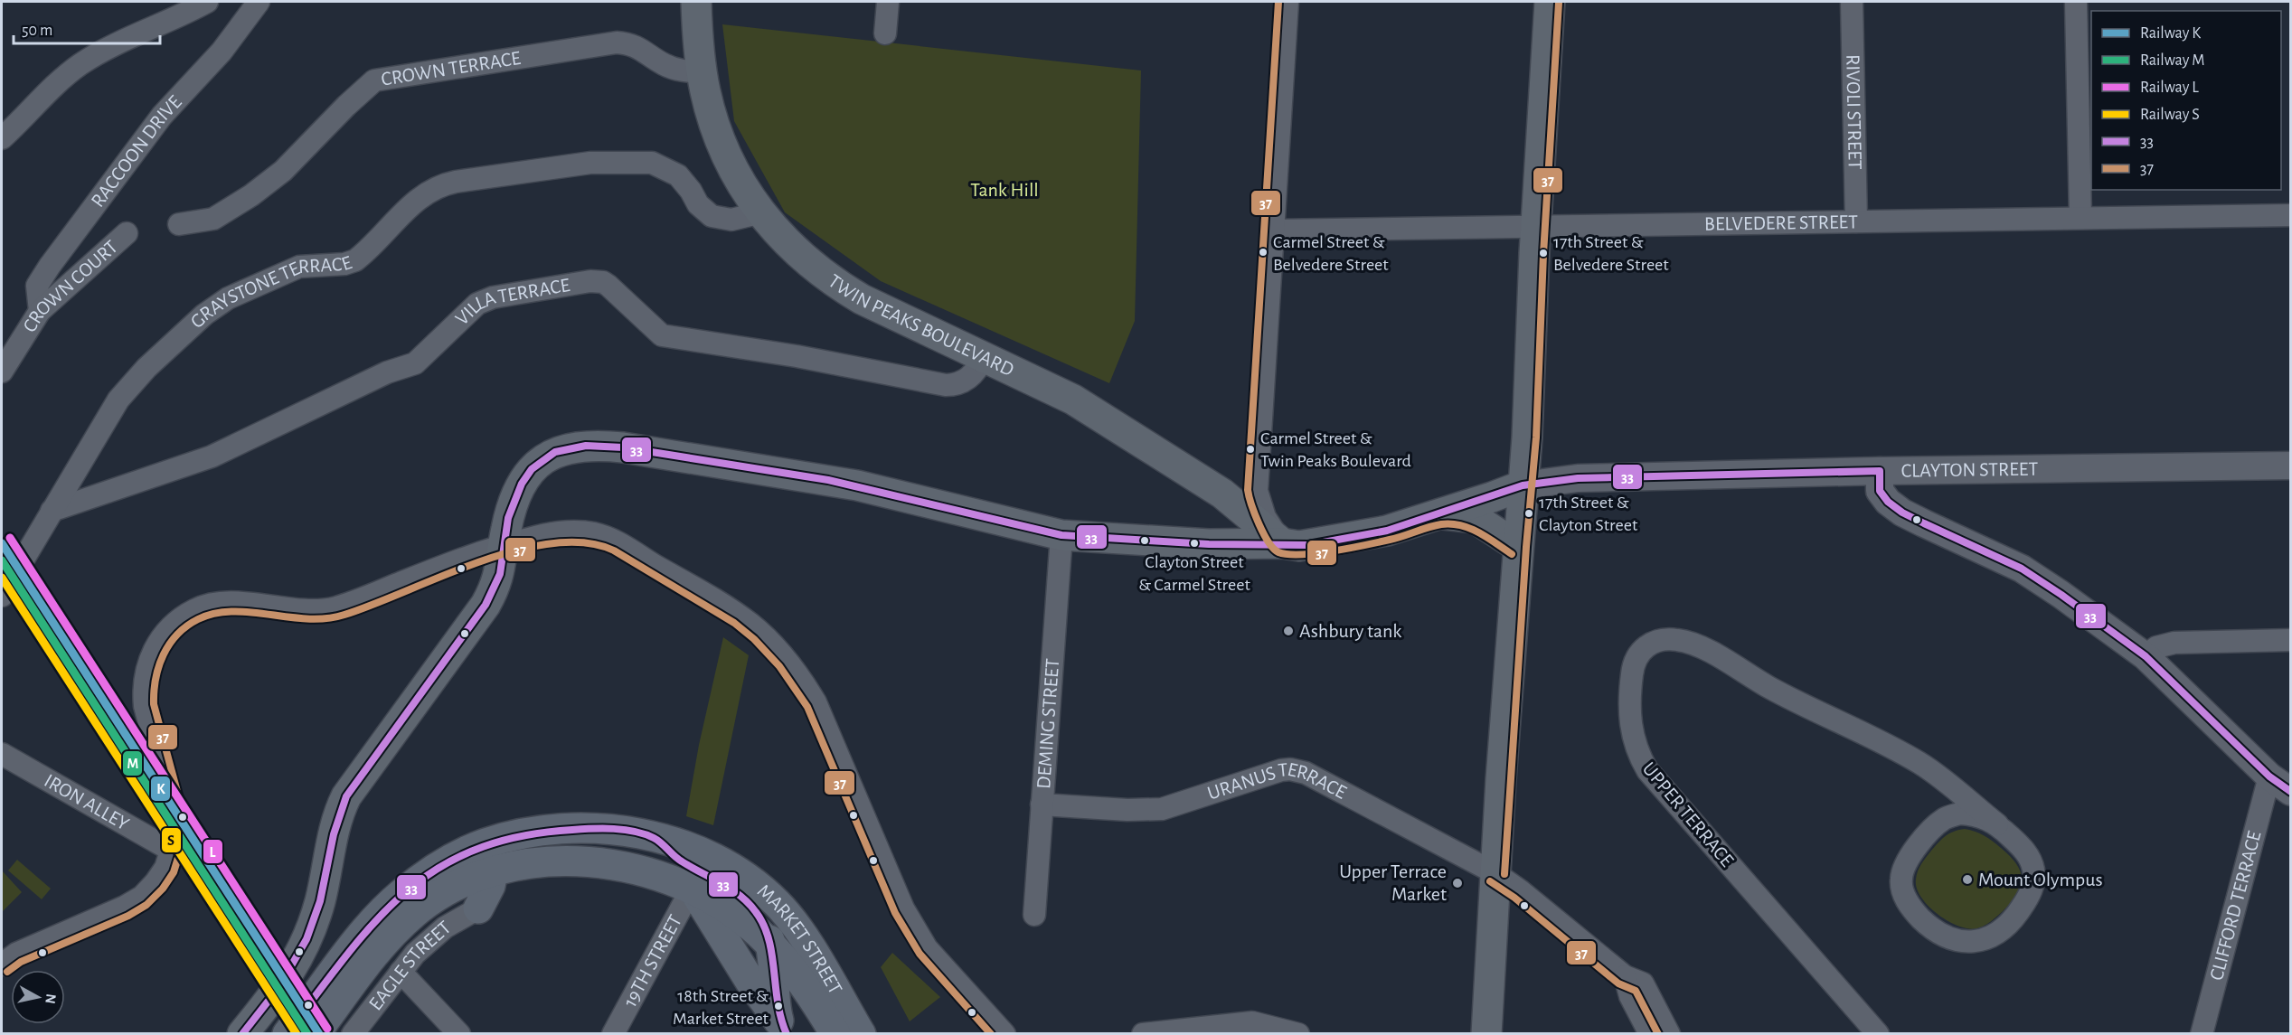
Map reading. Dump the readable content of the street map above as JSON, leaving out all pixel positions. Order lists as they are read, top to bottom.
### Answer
{
  "streets": {
    "main road": ["TWIN PEAKS BOULEVARD", "CLAYTON STREET", "MARKET STREET"],
    "street": [
      "CROWN TERRACE",
      "RIVOLI STREET",
      "RACCOON DRIVE",
      "BELVEDERE STREET",
      "CROWN COURT",
      "GRAYSTONE TERRACE",
      "VILLA TERRACE",
      "DEMING STREET",
      "URANUS TERRACE",
      "IRON ALLEY",
      "UPPER TERRACE",
      "CLIFFORD TERRACE",
      "19TH STREET",
      "EAGLE STREET"
    ]
  },
  "crossings": [
    ["CROWN TERRACE", "TWIN PEAKS BOULEVARD"],
    ["RIVOLI STREET", "BELVEDERE STREET"],
    ["RACCOON DRIVE", "CROWN COURT"],
    ["GRAYSTONE TERRACE", "VILLA TERRACE"],
    ["GRAYSTONE TERRACE", "TWIN PEAKS BOULEVARD"],
    ["VILLA TERRACE", "TWIN PEAKS BOULEVARD"],
    ["TWIN PEAKS BOULEVARD", "CLAYTON STREET"],
    ["CLAYTON STREET", "DEMING STREET"],
    ["DEMING STREET", "URANUS TERRACE"],
    ["MARKET STREET", "19TH STREET"]
  ],
  "parks": ["Tank Hill"],
  "places": [
    "Carmel Street & Belvedere Street",
    "17th Street & Belvedere Street",
    "Carmel Street & Twin Peaks Boulevard",
    "17th Street & Clayton Street",
    "Clayton Street & Carmel Street",
    "Ashbury tank",
    "Mount Olympus",
    "Upper Terrace Market",
    "18th Street & Market Street"
  ],
  "lines": [
    "transit line 37",
    "transit line 33",
    "rail line L",
    "rail line K",
    "rail line M",
    "rail line S"
  ],
  "legend": [
    "Railway K",
    "Railway M",
    "Railway L",
    "Railway S",
    "33",
    "37"
  ],
  "scale_bar": "50 m",
  "north": "right"
}
